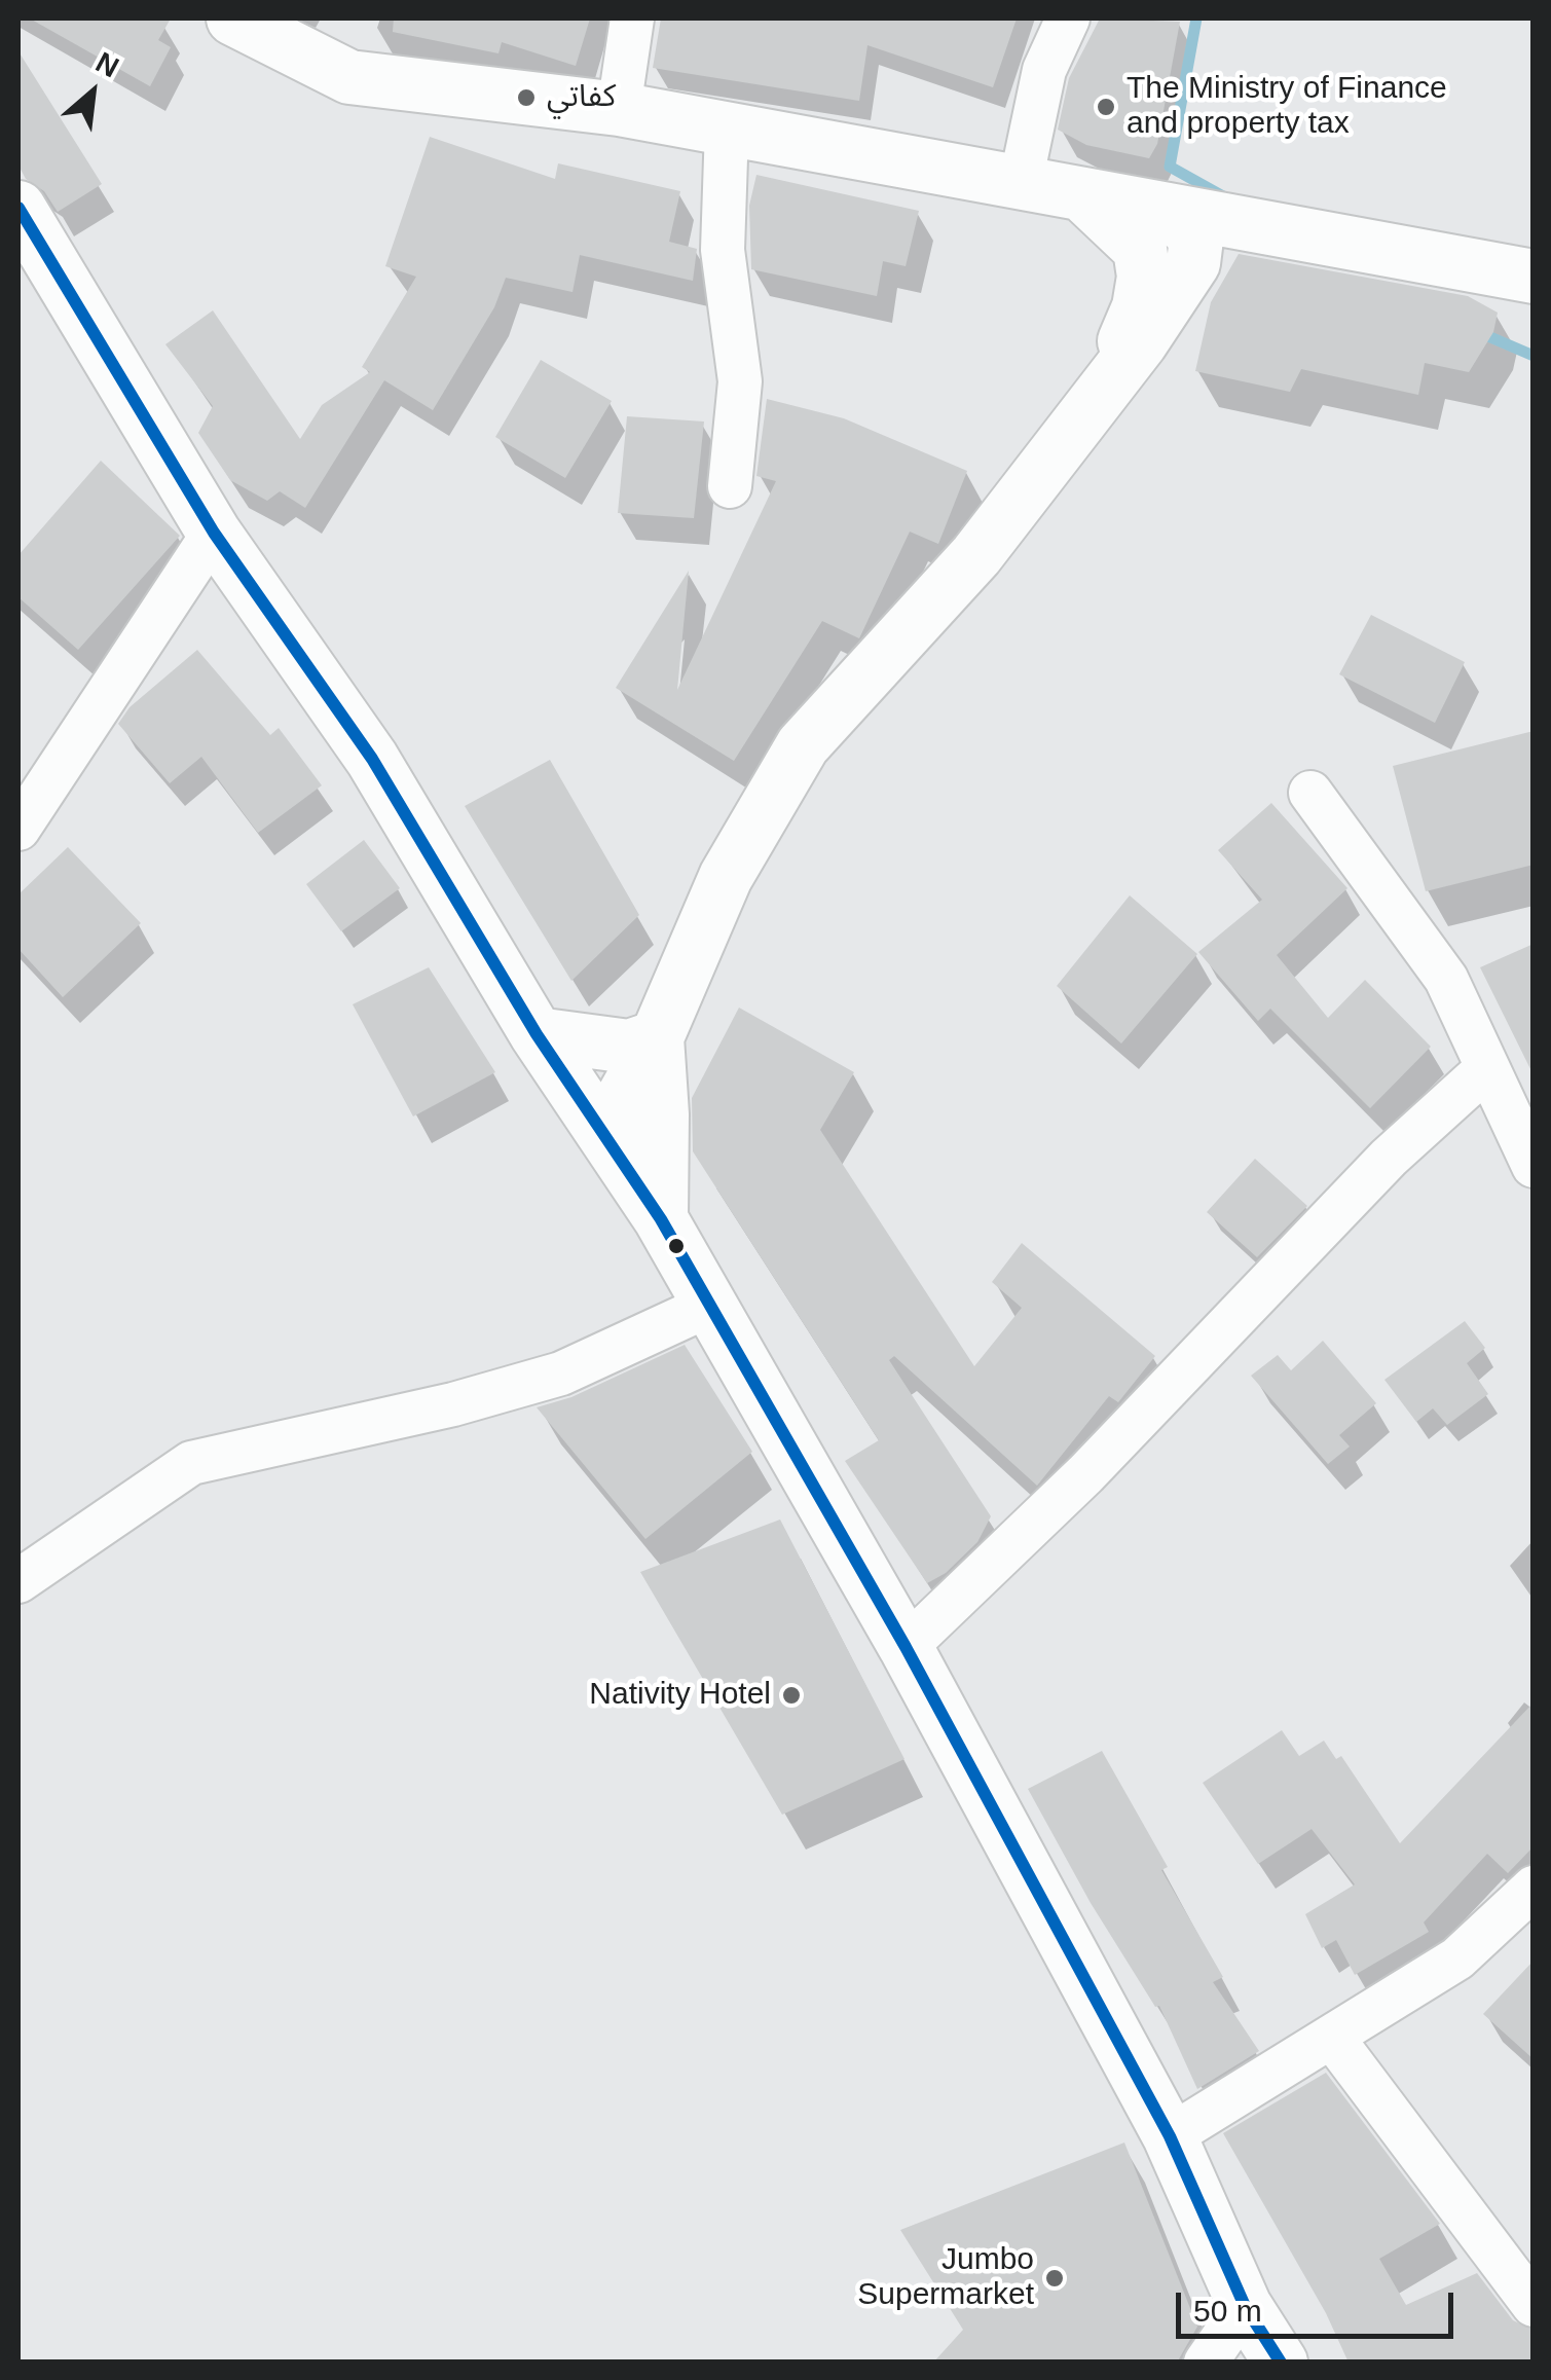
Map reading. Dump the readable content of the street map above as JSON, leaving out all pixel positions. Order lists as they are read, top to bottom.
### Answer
{
  "places": [
    "كفاتي",
    "The Ministry of Finance and property tax",
    "Nativity Hotel",
    "Jumbo Supermarket"
  ],
  "scale_bar": "50 m",
  "north": "top right"
}
